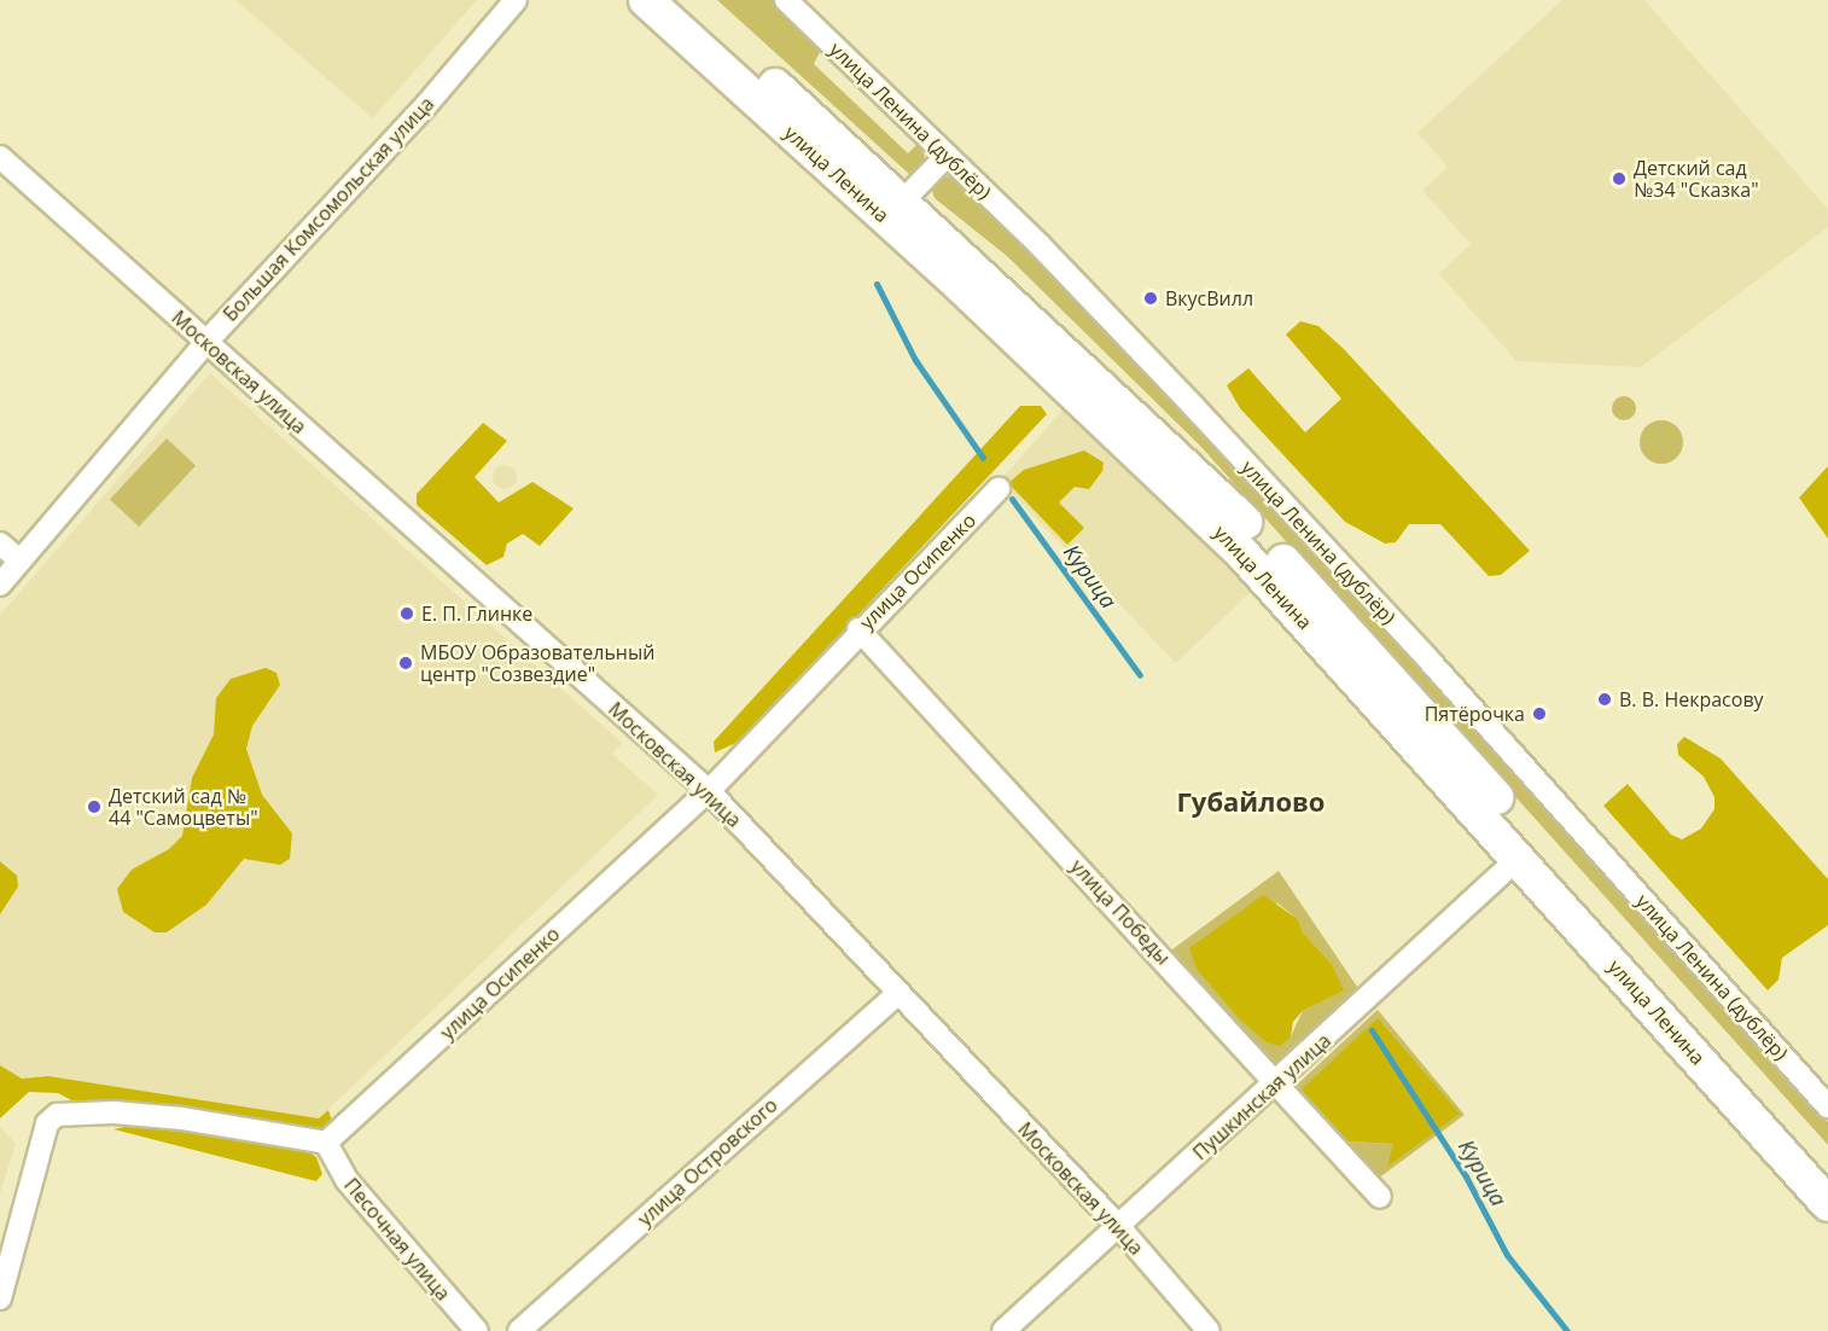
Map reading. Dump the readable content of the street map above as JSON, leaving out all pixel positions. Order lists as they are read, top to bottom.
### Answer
{
  "streets": {
    "main road": ["улица Ленина"],
    "street": [
      "улица Ленина (дублёр)",
      "Большая Комсомольская улица",
      "Московская улица",
      "улица Осипенко",
      "улица Победы",
      "Пушкинская улица",
      "улица Островского",
      "Песочная улица"
    ]
  },
  "crossings": [
    ["улица Ленина", "Пушкинская улица"],
    ["Большая Комсомольская улица", "Московская улица"],
    ["Московская улица", "улица Осипенко"],
    ["Московская улица", "Пушкинская улица"],
    ["Московская улица", "улица Островского"],
    ["улица Осипенко", "улица Победы"],
    ["улица Осипенко", "Песочная улица"],
    ["улица Победы", "Пушкинская улица"]
  ],
  "districts": ["Губайлово"],
  "water": ["Курица"],
  "places": [
    "Детский сад №34 \"Сказка\"",
    "ВкусВилл",
    "Е. П. Глинке",
    "МБОУ Образовательный центр \"Созвездие\"",
    "В. В. Некрасову",
    "Пятёрочка",
    "Детский сад № 44 \"Самоцветы\""
  ]
}
